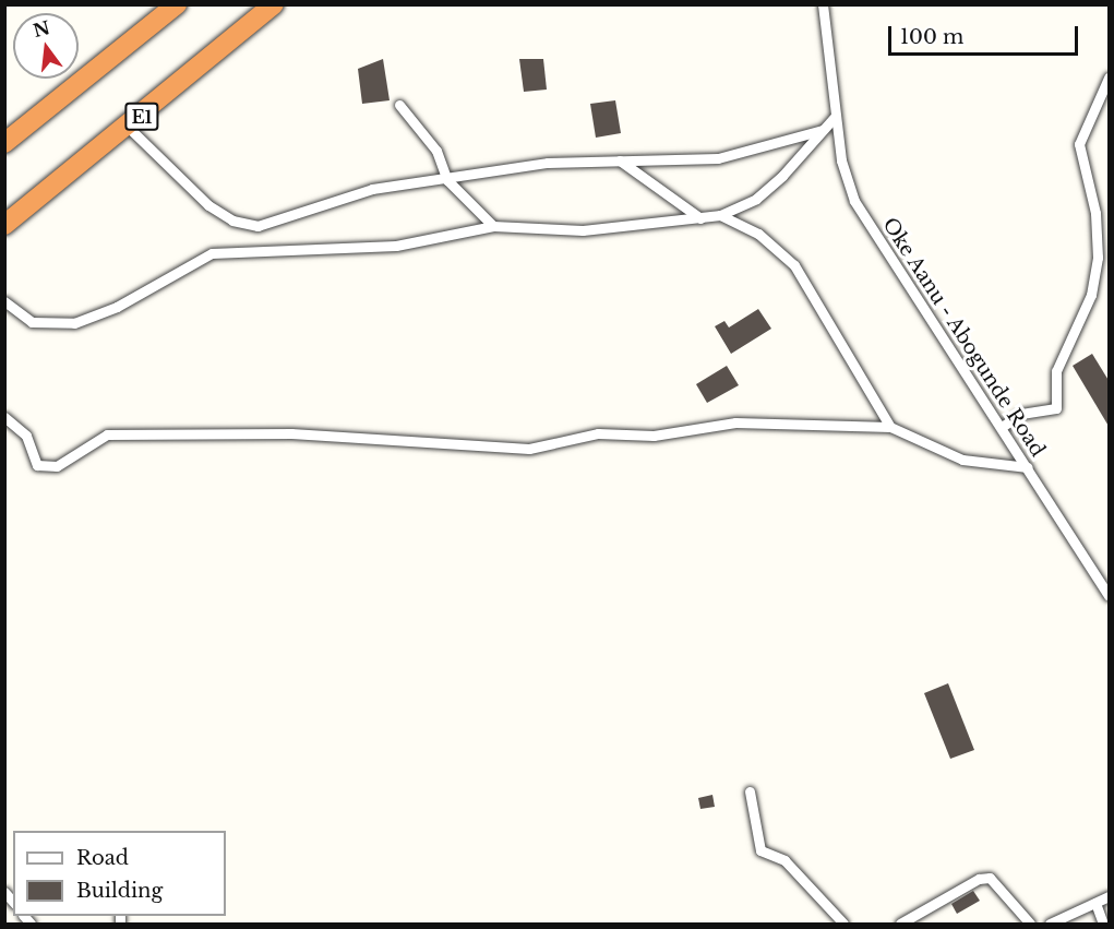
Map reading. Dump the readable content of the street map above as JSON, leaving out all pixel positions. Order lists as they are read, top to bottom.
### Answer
{
  "streets": {
    "highway": ["E1"],
    "street": ["Oke Aanu - Abogunde Road"]
  },
  "legend": ["Road", "Building"],
  "scale_bar": "100 m",
  "north": "top"
}
